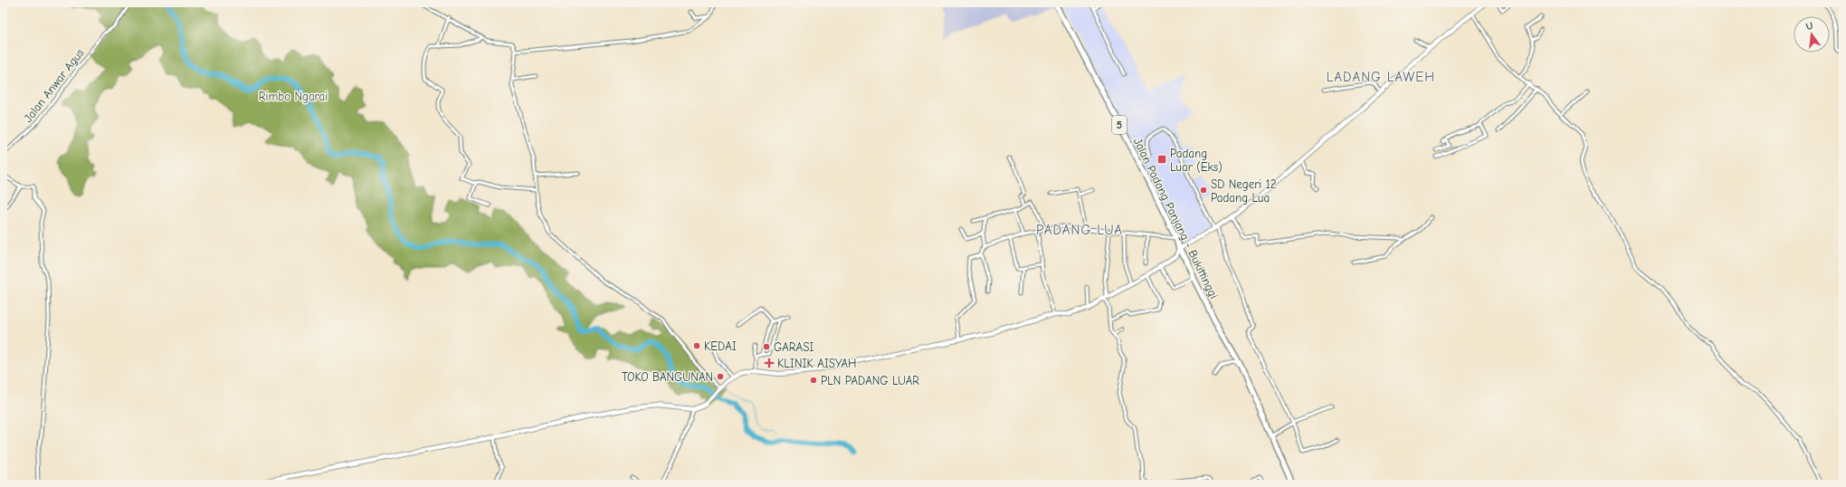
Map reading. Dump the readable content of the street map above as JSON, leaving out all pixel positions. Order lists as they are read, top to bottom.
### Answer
{
  "streets": {
    "highway": ["5", "Jalan Padang Panjang - Bukittinggi"],
    "street": ["Jalan Anwar Agus"]
  },
  "districts": ["LADANG LAWEH", "PADANG LUA"],
  "parks": ["Rimbo Ngarai"],
  "places": {
    "transit": ["Padang Luar (Eks)"],
    "other": [
      "SD Negeri 12 Padang Lua",
      "KEDAI",
      "GARASI",
      "TOKO BANGUNAN",
      "PLN PADANG LUAR"
    ],
    "health": ["KLINIK AISYAH"]
  },
  "north": "top"
}
